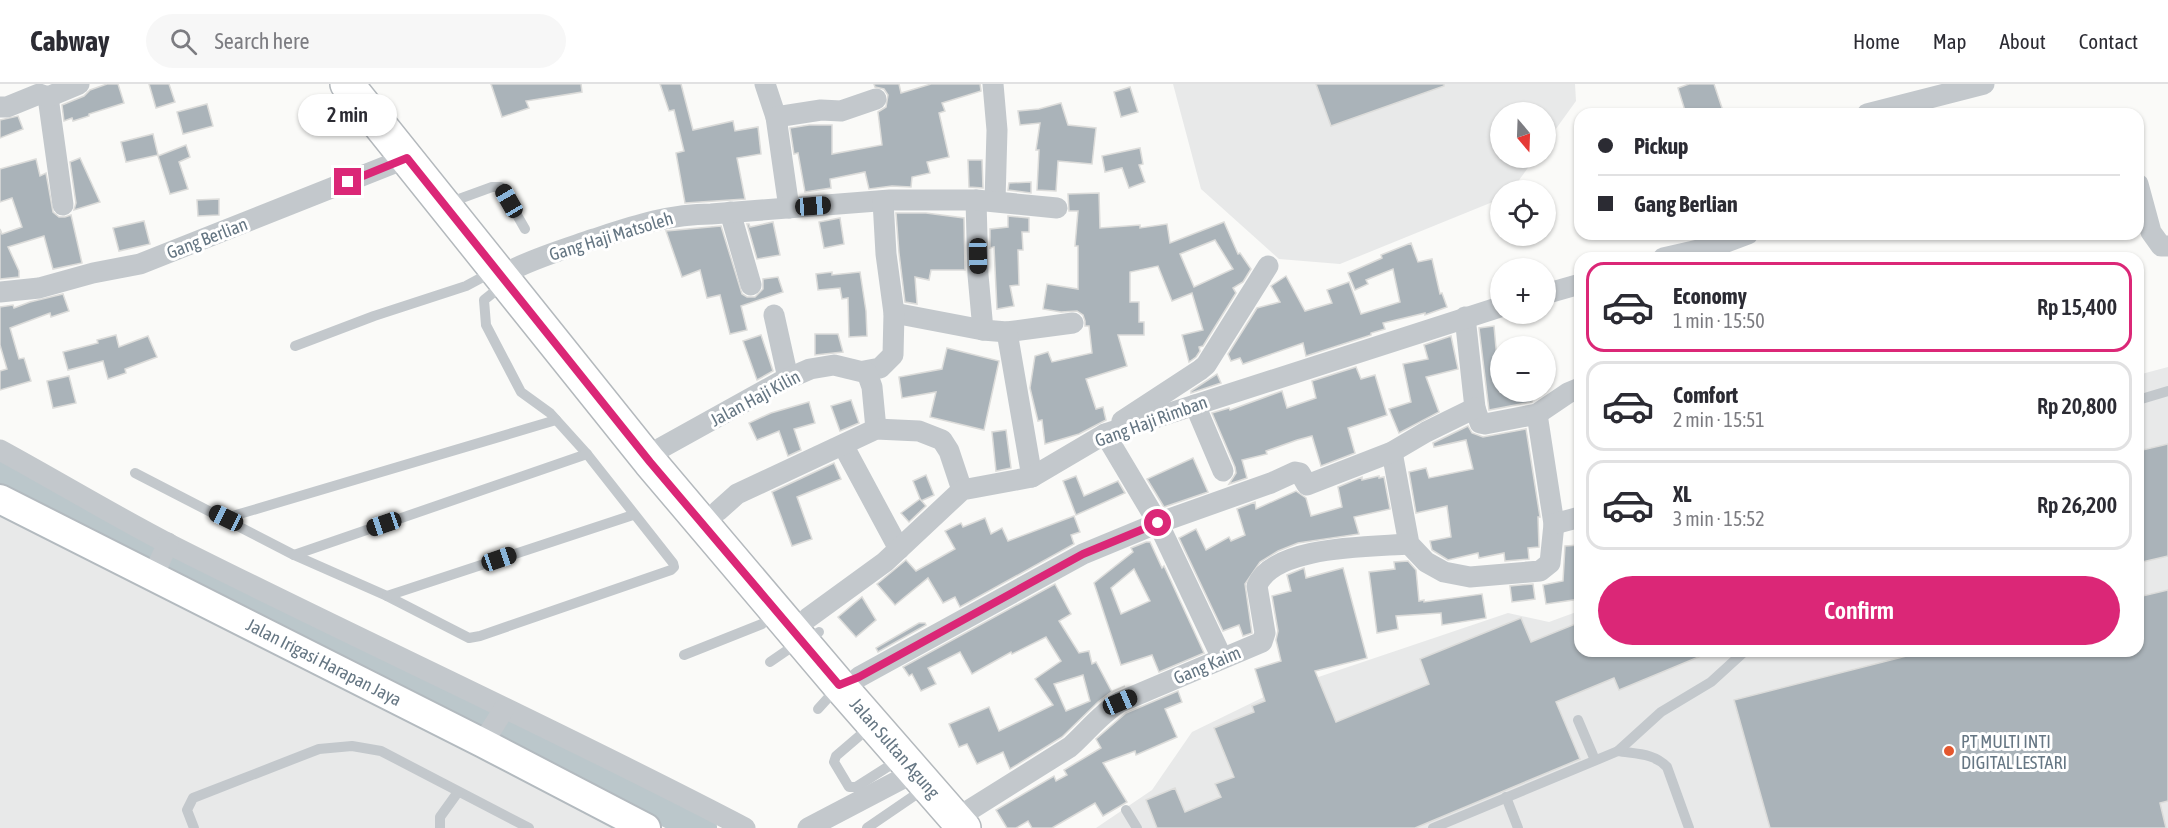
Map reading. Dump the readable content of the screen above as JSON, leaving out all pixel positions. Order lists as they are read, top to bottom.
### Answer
{
  "streets": {
    "highway": ["Jalan Sultan Agung"],
    "street": [
      "Gang Haji Matsoleh",
      "Gang Berlian",
      "Jalan Haji Kilin",
      "Gang Haji Rimban",
      "Jalan Irigasi Harapan Jaya",
      "Gang Kaim"
    ]
  },
  "crossings": [
    ["Gang Haji Matsoleh", "Jalan Sultan Agung"],
    ["Gang Berlian", "Jalan Sultan Agung"],
    ["Jalan Haji Kilin", "Jalan Sultan Agung"],
    ["Gang Kaim", "Jalan Sultan Agung"]
  ],
  "places": ["PT MULTI INTI DIGITAL LESTARI"],
  "north": "bottom",
  "page": {
    "header": "Cabway",
    "search": "Search here",
    "nav": [
      "Home",
      "Map",
      "About",
      "Contact"
    ],
    "bubble": "2 min",
    "map_buttons": ["+", "−"],
    "banner": ["Pickup", "Gang Berlian"],
    "list": [
      {
        "name": "Economy",
        "note": "1 min · 15:50",
        "value": "Rp 15,400"
      },
      {
        "name": "Comfort",
        "note": "2 min · 15:51",
        "value": "Rp 20,800"
      },
      {
        "name": "XL",
        "note": "3 min · 15:52",
        "value": "Rp 26,200"
      }
    ],
    "buttons": "Confirm"
  }
}
